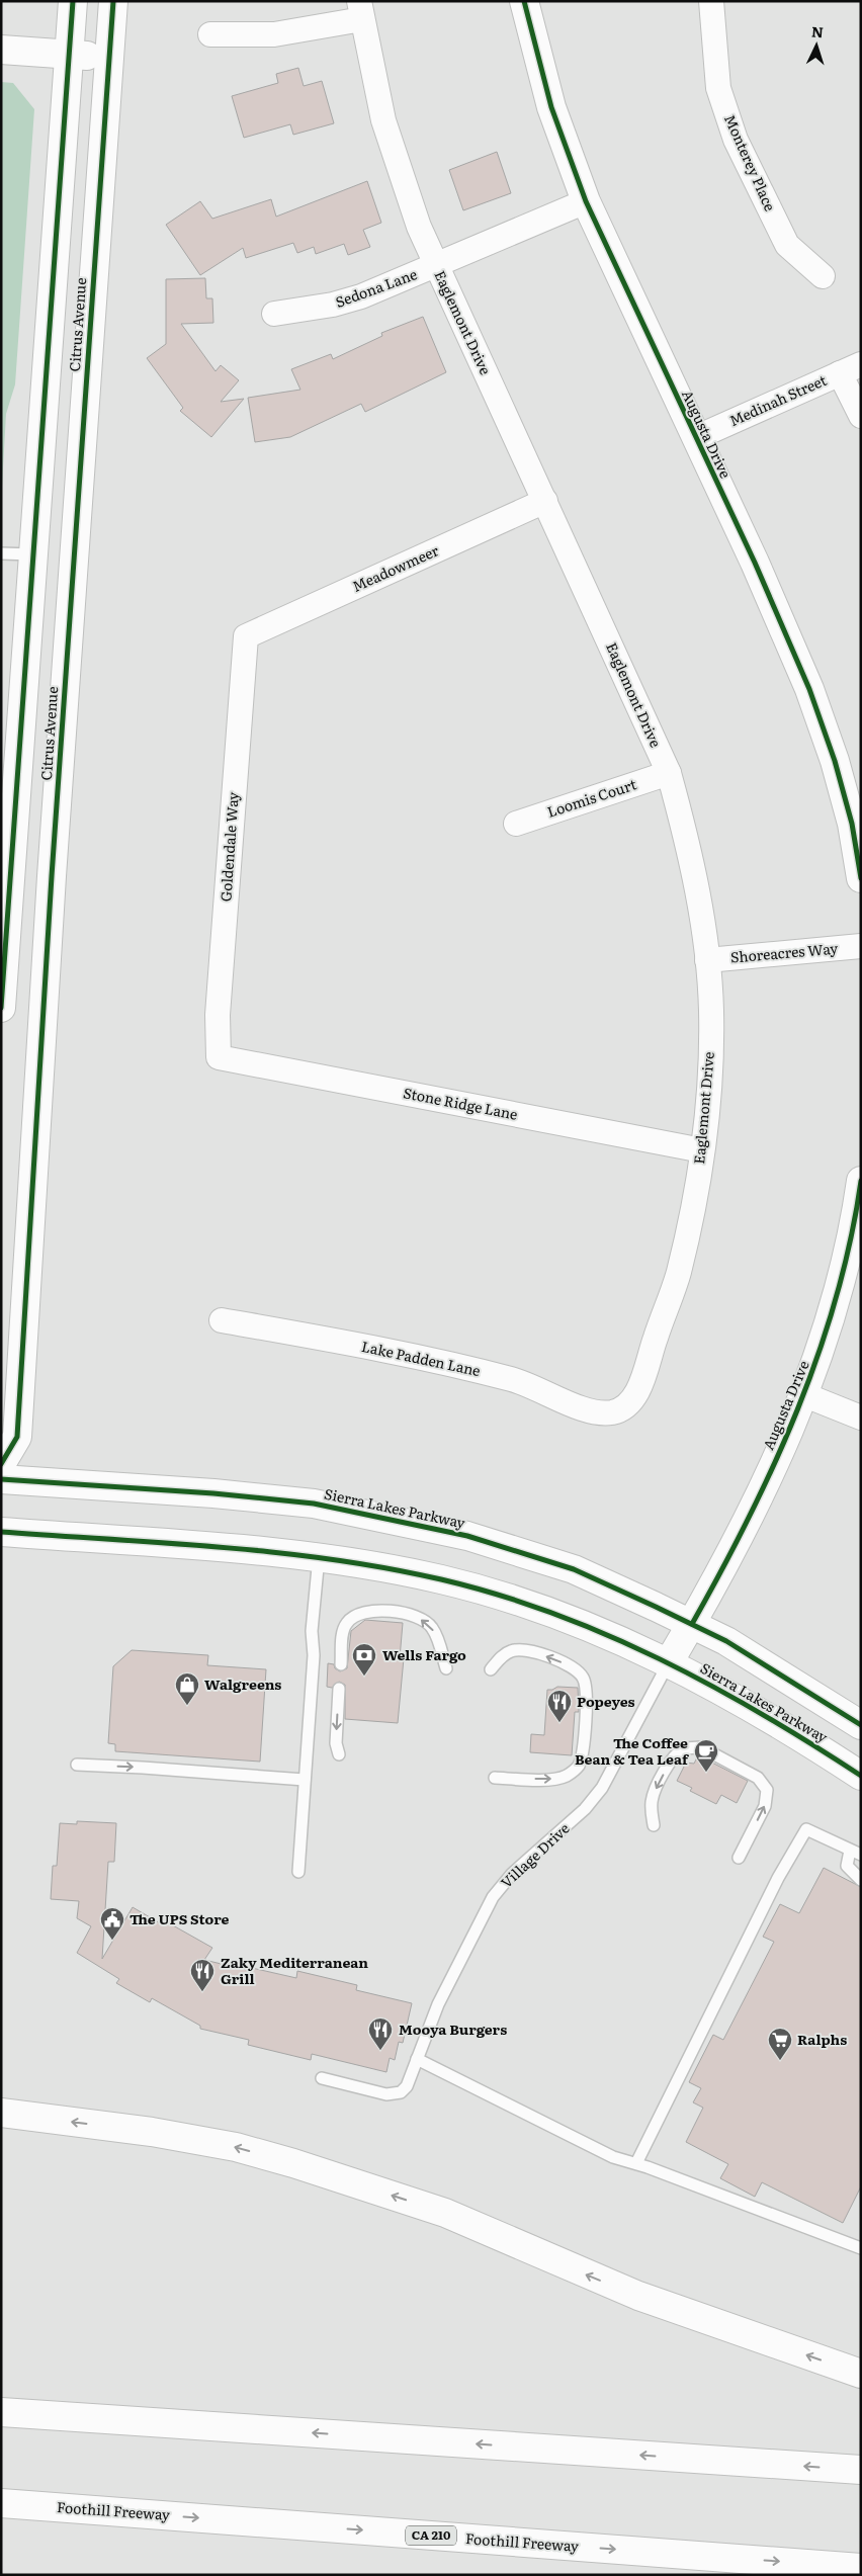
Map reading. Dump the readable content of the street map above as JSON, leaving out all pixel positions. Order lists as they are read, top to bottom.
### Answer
{
  "streets": {
    "main road": [
      "Citrus Avenue",
      "Augusta Drive",
      "Sierra Lakes Parkway",
      "Foothill Freeway",
      "CA 210"
    ],
    "street": [
      "Monterey Place",
      "Sedona Lane",
      "Eaglemont Drive",
      "Medinah Street",
      "Meadowmeer",
      "Loomis Court",
      "Goldendale Way",
      "Shoreacres Way",
      "Stone Ridge Lane",
      "Lake Padden Lane"
    ],
    "lane": ["Village Drive"]
  },
  "crossings": [
    ["Sedona Lane", "Eaglemont Drive"],
    ["Sedona Lane", "Augusta Drive"],
    ["Eaglemont Drive", "Meadowmeer"],
    ["Eaglemont Drive", "Loomis Court"],
    ["Eaglemont Drive", "Shoreacres Way"],
    ["Eaglemont Drive", "Stone Ridge Lane"],
    ["Eaglemont Drive", "Lake Padden Lane"],
    ["Medinah Street", "Augusta Drive"],
    ["Augusta Drive", "Sierra Lakes Parkway"],
    ["Augusta Drive", "Village Drive"],
    ["Meadowmeer", "Goldendale Way"],
    ["Goldendale Way", "Stone Ridge Lane"],
    ["Sierra Lakes Parkway", "Village Drive"]
  ],
  "places": {
    "bank": ["Wells Fargo"],
    "shop": ["Walgreens"],
    "restaurant": ["Popeyes", "Zaky Mediterranean Grill", "Mooya Burgers"],
    "cafe": ["The Coffee Bean & Tea Leaf"],
    "public building": ["The UPS Store"],
    "supermarket": ["Ralphs"]
  },
  "north": "top"
}
